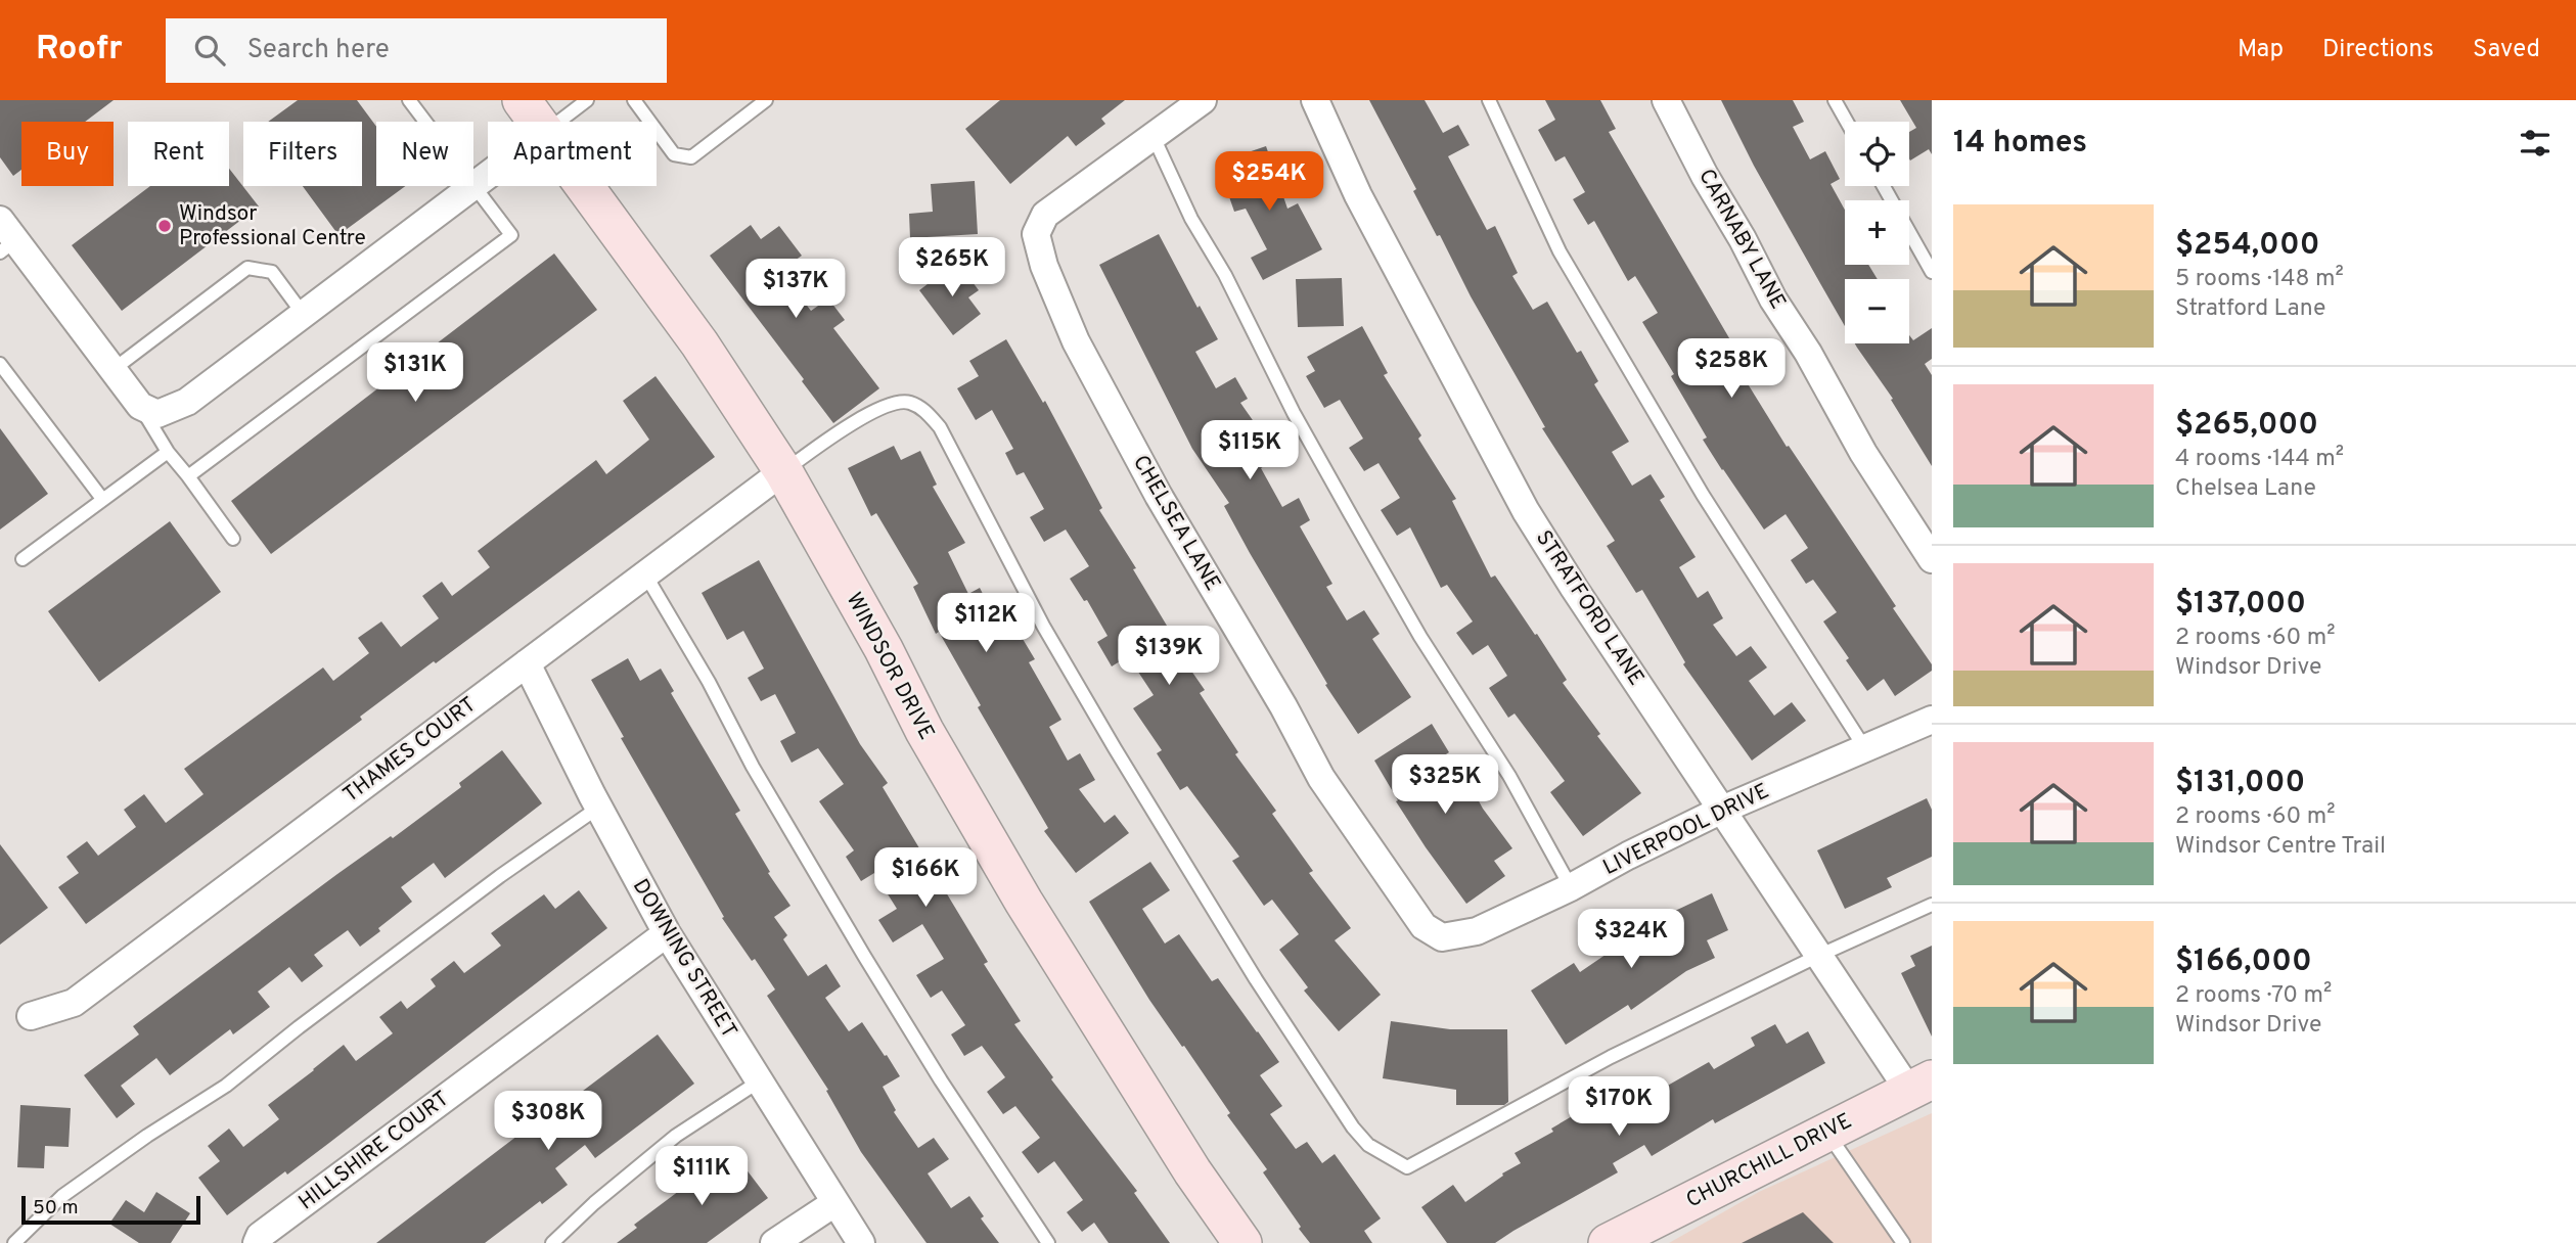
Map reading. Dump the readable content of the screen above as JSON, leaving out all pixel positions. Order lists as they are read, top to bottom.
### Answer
{
  "streets": {
    "street": [
      "CARNABY LANE",
      "CHELSEA LANE",
      "STRATFORD LANE",
      "WINDSOR DRIVE",
      "THAMES COURT",
      "LIVERPOOL DRIVE",
      "DOWNING STREET",
      "HILLSHIRE COURT",
      "CHURCHILL DRIVE"
    ]
  },
  "crossings": [
    ["CHELSEA LANE", "LIVERPOOL DRIVE"],
    ["STRATFORD LANE", "LIVERPOOL DRIVE"],
    ["STRATFORD LANE", "CHURCHILL DRIVE"],
    ["WINDSOR DRIVE", "THAMES COURT"],
    ["THAMES COURT", "DOWNING STREET"],
    ["DOWNING STREET", "HILLSHIRE COURT"]
  ],
  "places": ["Windsor Professional Centre"],
  "scale_bar": "50 m",
  "page": {
    "header": "Roofr",
    "search": "Search here",
    "nav": ["Map", "Directions", "Saved"],
    "heading": "14 homes",
    "map_buttons": ["+", "−"],
    "chip": [
      "Buy",
      "Rent",
      "Filters",
      "New",
      "Apartment"
    ],
    "price": [
      "$254K",
      "$265K",
      "$137K",
      "$258K",
      "$131K",
      "$115K",
      "$112K",
      "$139K",
      "$325K",
      "$166K",
      "$324K",
      "$170K",
      "$308K",
      "$111K"
    ],
    "list": [
      {
        "name": "$254,000",
        "note": "5 rooms · 148 m² · Stratford Lane"
      },
      {
        "name": "$265,000",
        "note": "4 rooms · 144 m² · Chelsea Lane"
      },
      {
        "name": "$137,000",
        "note": "2 rooms · 60 m² · Windsor Drive"
      },
      {
        "name": "$131,000",
        "note": "2 rooms · 60 m² · Windsor Centre Trail"
      },
      {
        "name": "$166,000",
        "note": "2 rooms · 70 m² · Windsor Drive"
      }
    ],
    "scale": "50 m"
  }
}
